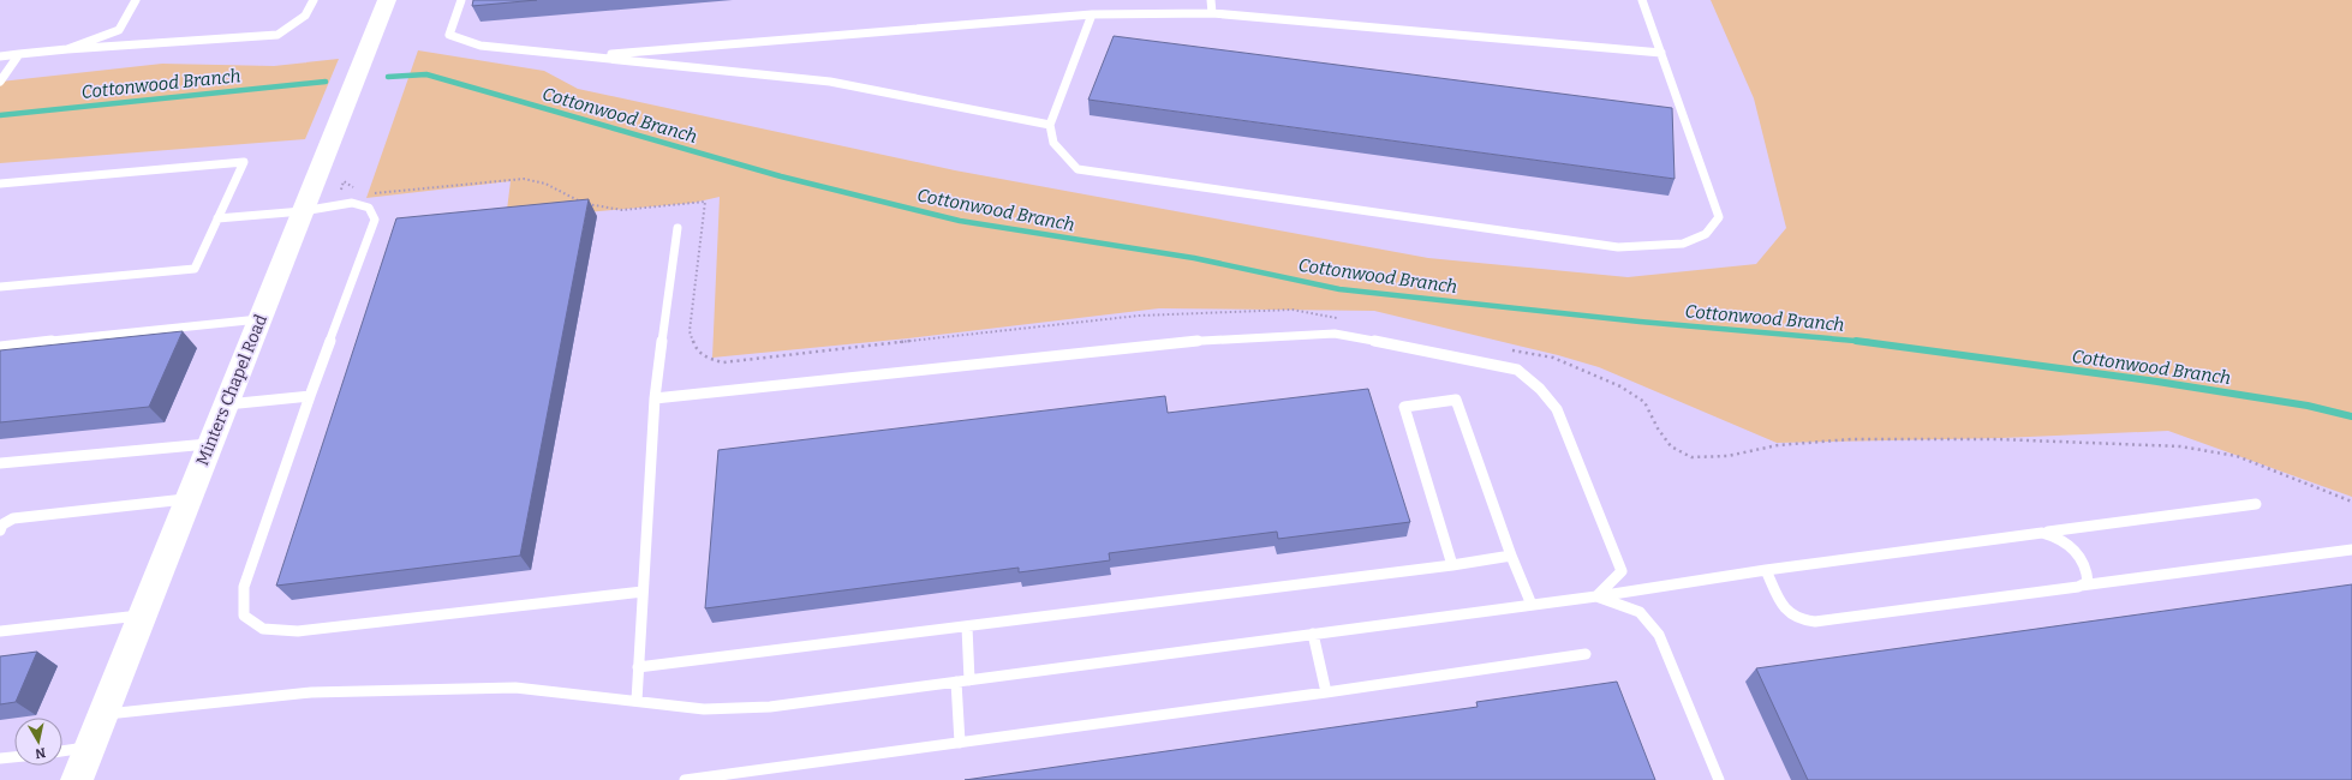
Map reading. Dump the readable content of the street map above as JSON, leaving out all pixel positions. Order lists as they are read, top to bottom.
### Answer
{
  "streets": {
    "street": ["Minters Chapel Road"]
  },
  "water": ["Cottonwood Branch"],
  "north": "bottom"
}
